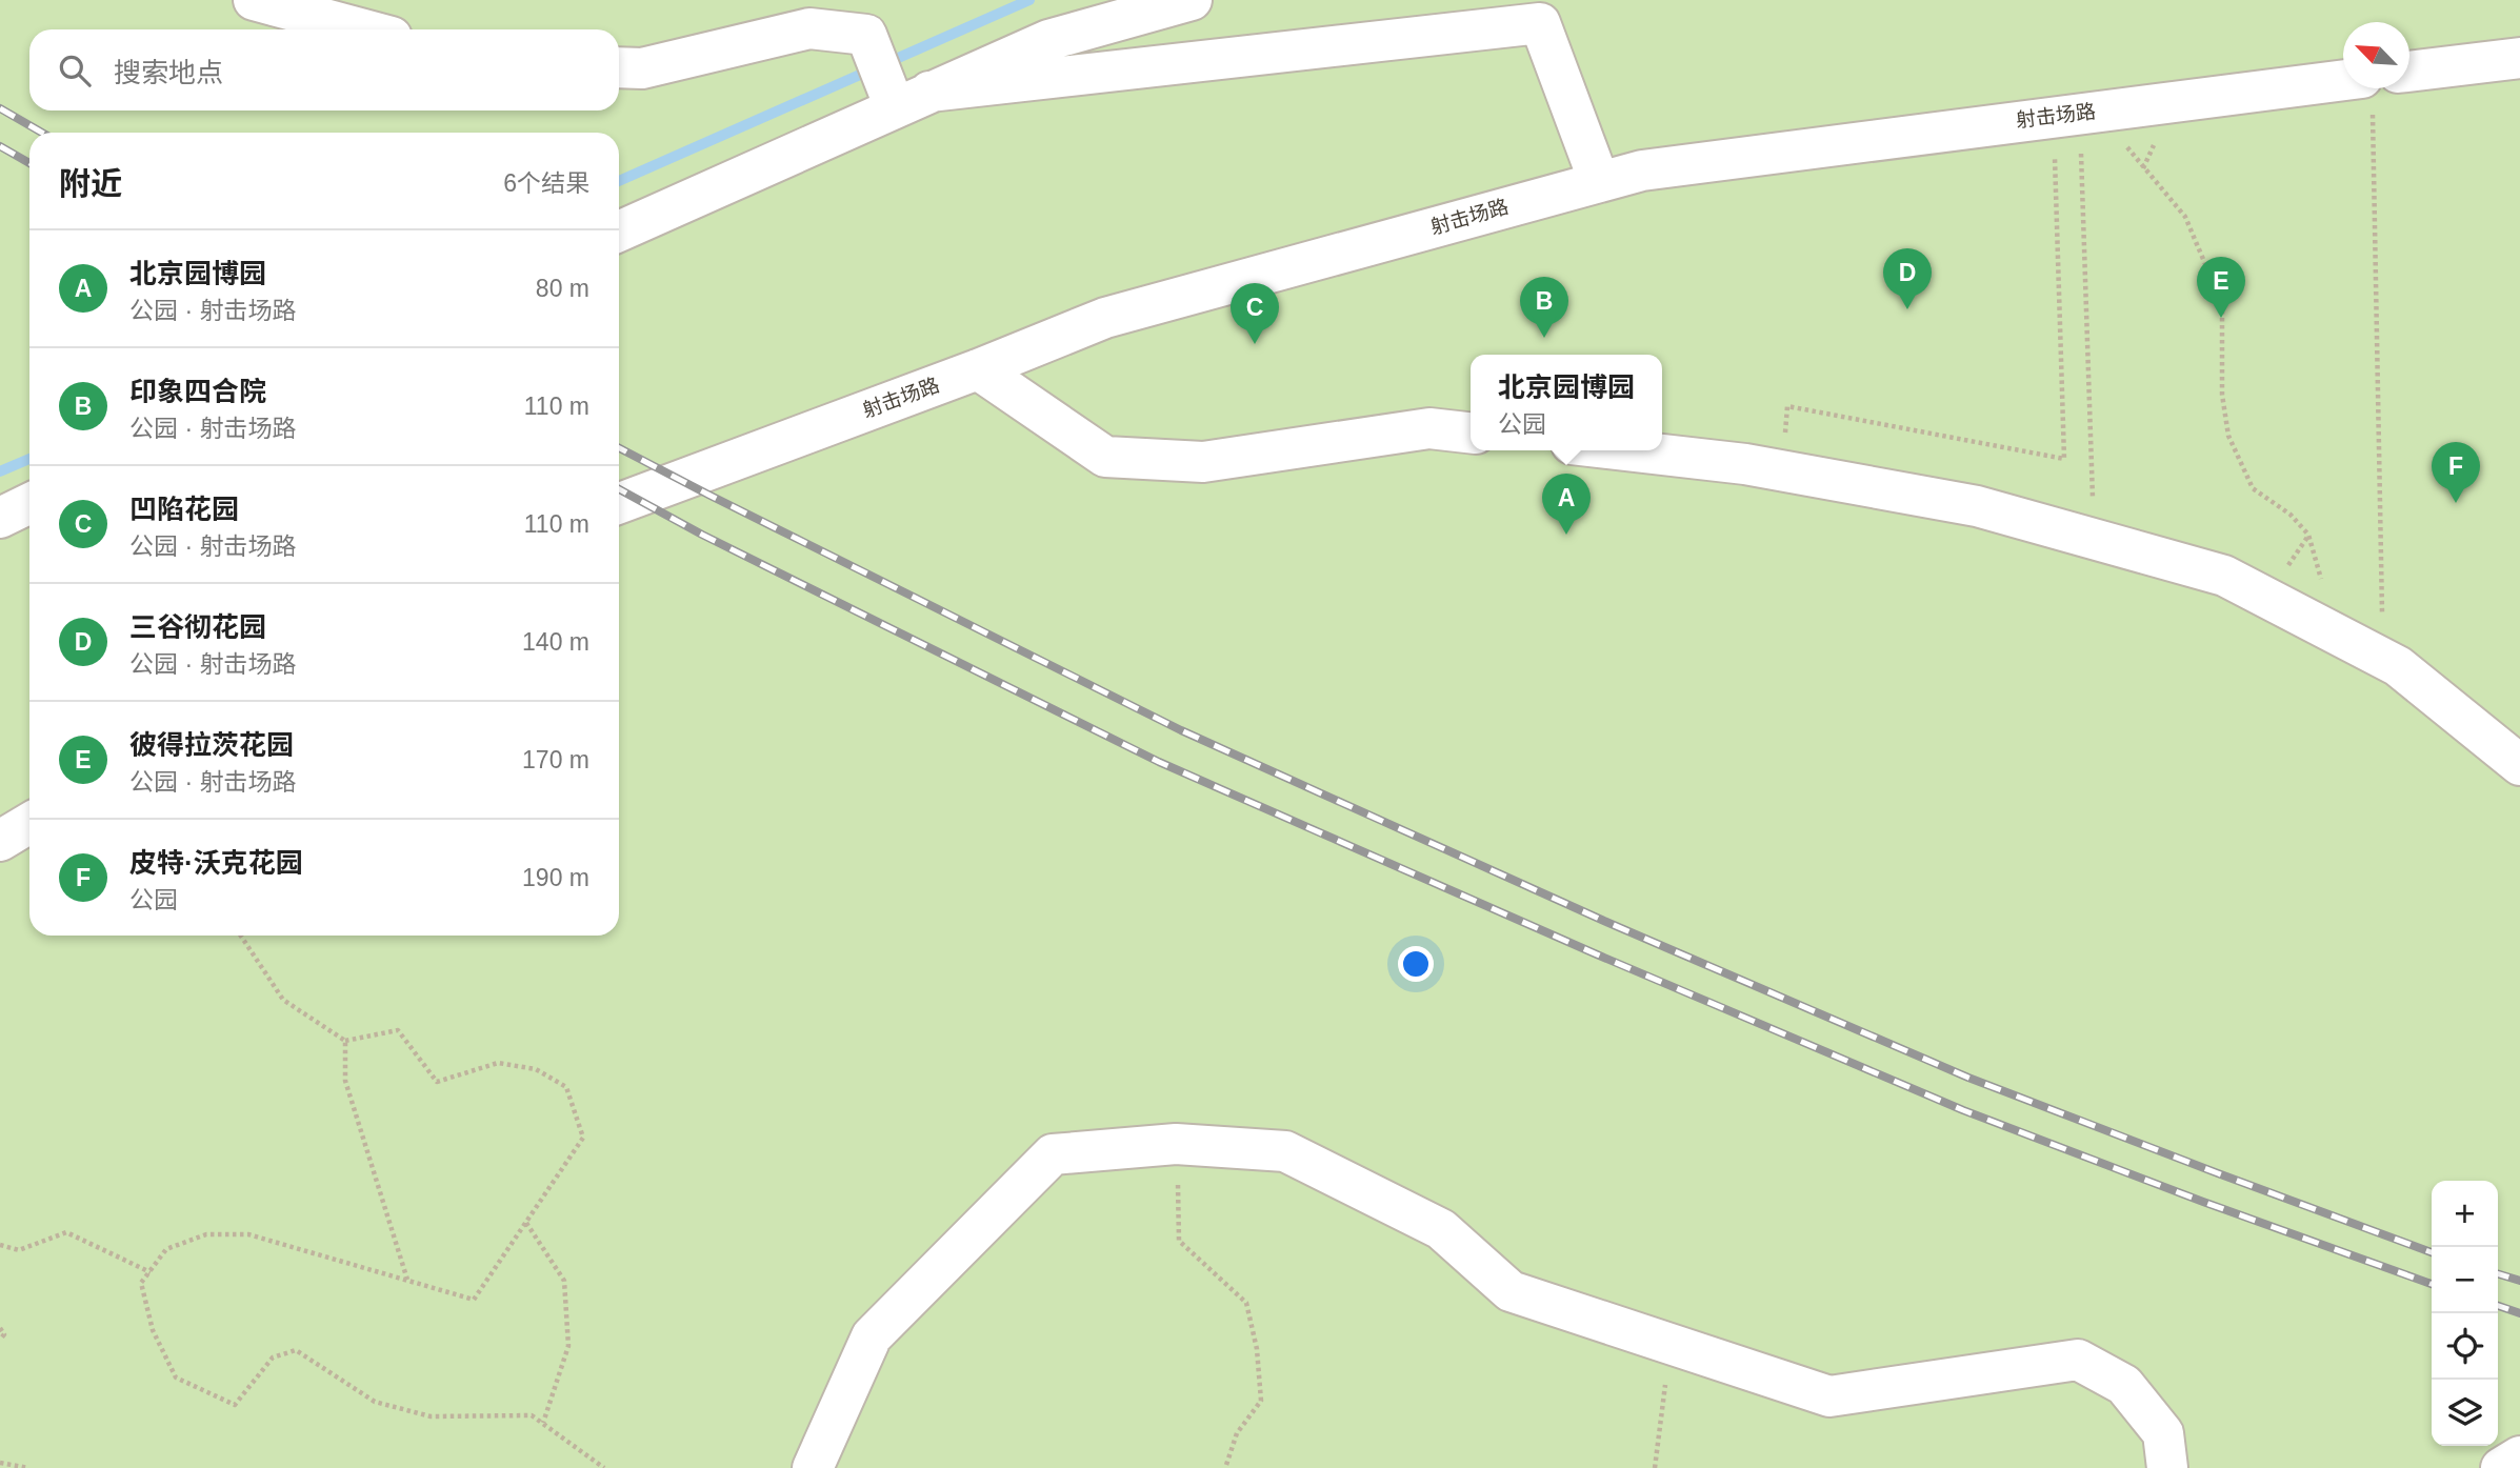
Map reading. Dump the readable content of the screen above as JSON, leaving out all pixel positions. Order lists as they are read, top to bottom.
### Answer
{
  "streets": {
    "street": ["射击场路"]
  },
  "north": "top left",
  "page": {
    "search": "搜索地点",
    "heading": ["附近", "6个结果"],
    "list": [
      {
        "mark": "A",
        "name": "北京园博园",
        "note": "公园 · 射击场路",
        "value": "80 m"
      },
      {
        "mark": "B",
        "name": "印象四合院",
        "note": "公园 · 射击场路",
        "value": "110 m"
      },
      {
        "mark": "C",
        "name": "凹陷花园",
        "note": "公园 · 射击场路",
        "value": "110 m"
      },
      {
        "mark": "D",
        "name": "三谷彻花园",
        "note": "公园 · 射击场路",
        "value": "140 m"
      },
      {
        "mark": "E",
        "name": "彼得拉茨花园",
        "note": "公园 · 射击场路",
        "value": "170 m"
      },
      {
        "mark": "F",
        "name": "皮特·沃克花园",
        "note": "公园",
        "value": "190 m"
      }
    ],
    "pins": [
      "D",
      "E",
      "B",
      "C",
      "F",
      "A"
    ],
    "popup": ["北京园博园", "公园"],
    "map_buttons": ["+", "−"]
  }
}
